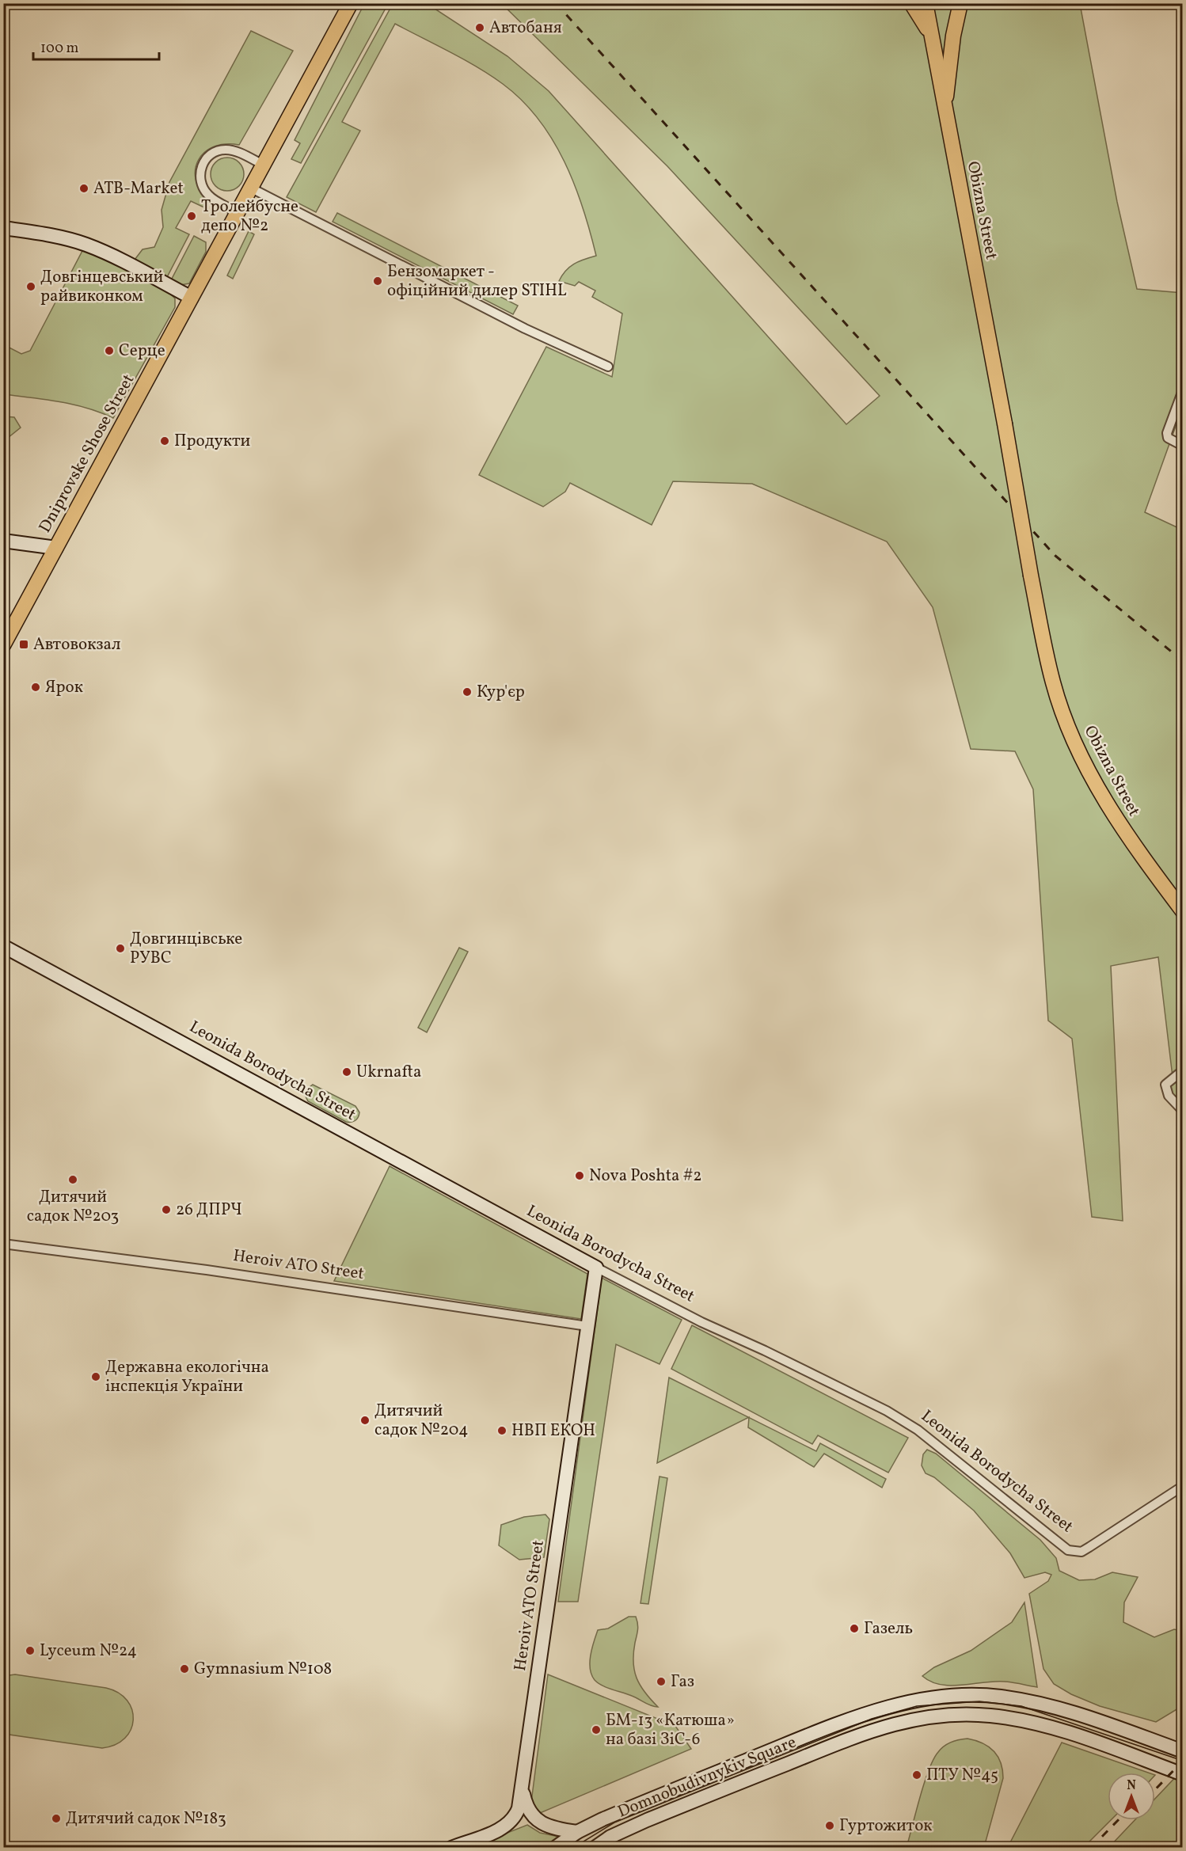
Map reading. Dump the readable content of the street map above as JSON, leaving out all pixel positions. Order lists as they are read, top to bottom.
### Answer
{
  "streets": {
    "main road": ["Obizna Street", "Dniprovske Shose Street"],
    "street": ["Leonida Borodycha Street", "Heroiv ATO Street", "Domnobudivnykiv Square"]
  },
  "crossings": [
    ["Leonida Borodycha Street", "Heroiv ATO Street"]
  ],
  "places": {
    "other": [
      "Автобаня",
      "ATB-Market",
      "Тролейбусне депо №2",
      "Бензомаркет - офіційний дилер STIHL",
      "Довгінцевський райвиконком",
      "Серце",
      "Продукти",
      "Ярок",
      "Кур'єр",
      "Довгинцівське РУВС",
      "Ukrnafta",
      "Nova Poshta #2",
      "Дитячий садок №203",
      "26 ДПРЧ",
      "Державна екологічна інспекція України",
      "Дитячий садок №204",
      "НВП ЕКОН",
      "Газель",
      "Lyceum №24",
      "Gymnasium №108",
      "Газ",
      "БМ-13 «Катюша» на базі ЗіС-6",
      "ПТУ №45",
      "Дитячий садок №183",
      "Гуртожиток"
    ],
    "transit": ["Автовокзал"]
  },
  "scale_bar": "100 m",
  "north": "top"
}
